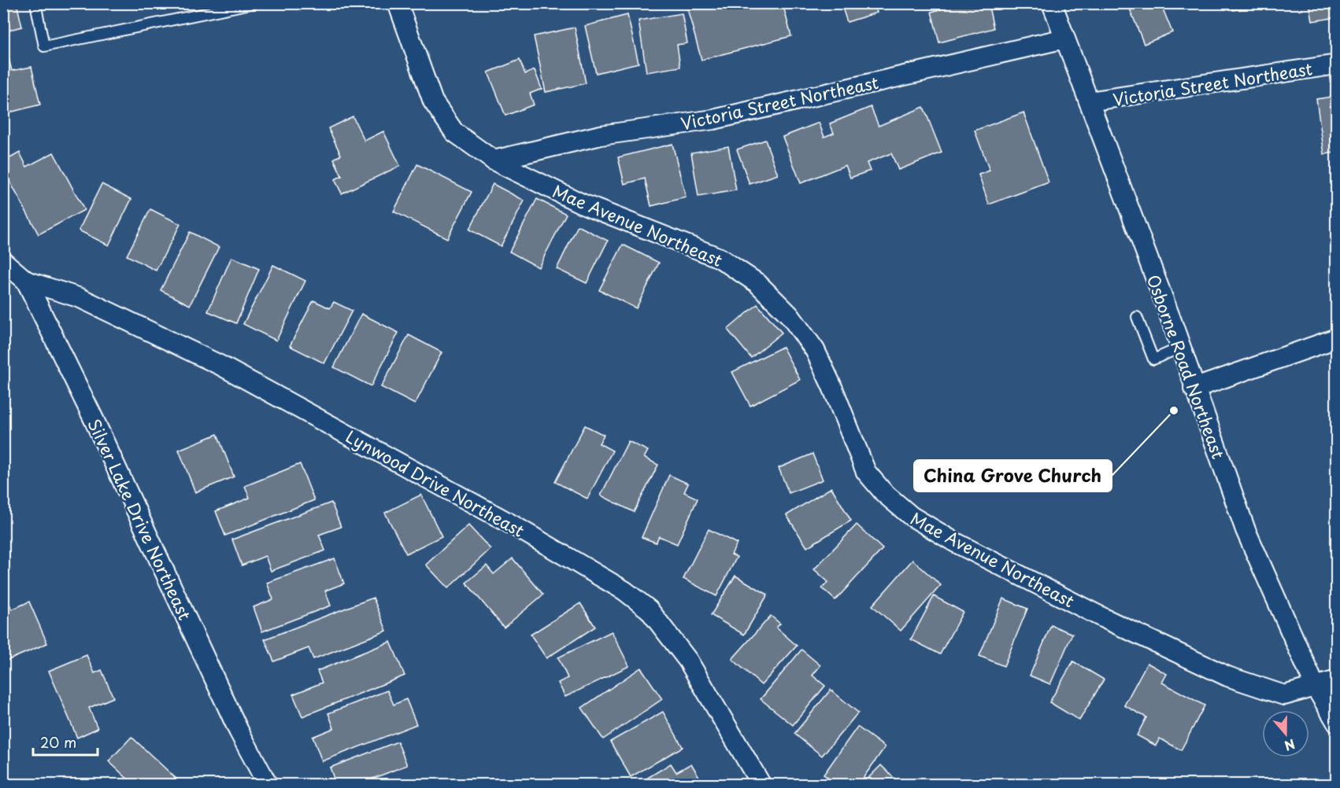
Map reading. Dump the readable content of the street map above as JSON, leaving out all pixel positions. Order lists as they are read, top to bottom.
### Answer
{
  "streets": {
    "street": [
      "Victoria Street Northeast",
      "Mae Avenue Northeast",
      "Osborne Road Northeast",
      "Lynwood Drive Northeast",
      "Silver Lake Drive Northeast"
    ]
  },
  "crossings": [
    ["Victoria Street Northeast", "Mae Avenue Northeast"],
    ["Victoria Street Northeast", "Osborne Road Northeast"],
    ["Mae Avenue Northeast", "Osborne Road Northeast"],
    ["Lynwood Drive Northeast", "Silver Lake Drive Northeast"]
  ],
  "places": ["China Grove Church"],
  "scale_bar": "20 m",
  "north": "bottom"
}
